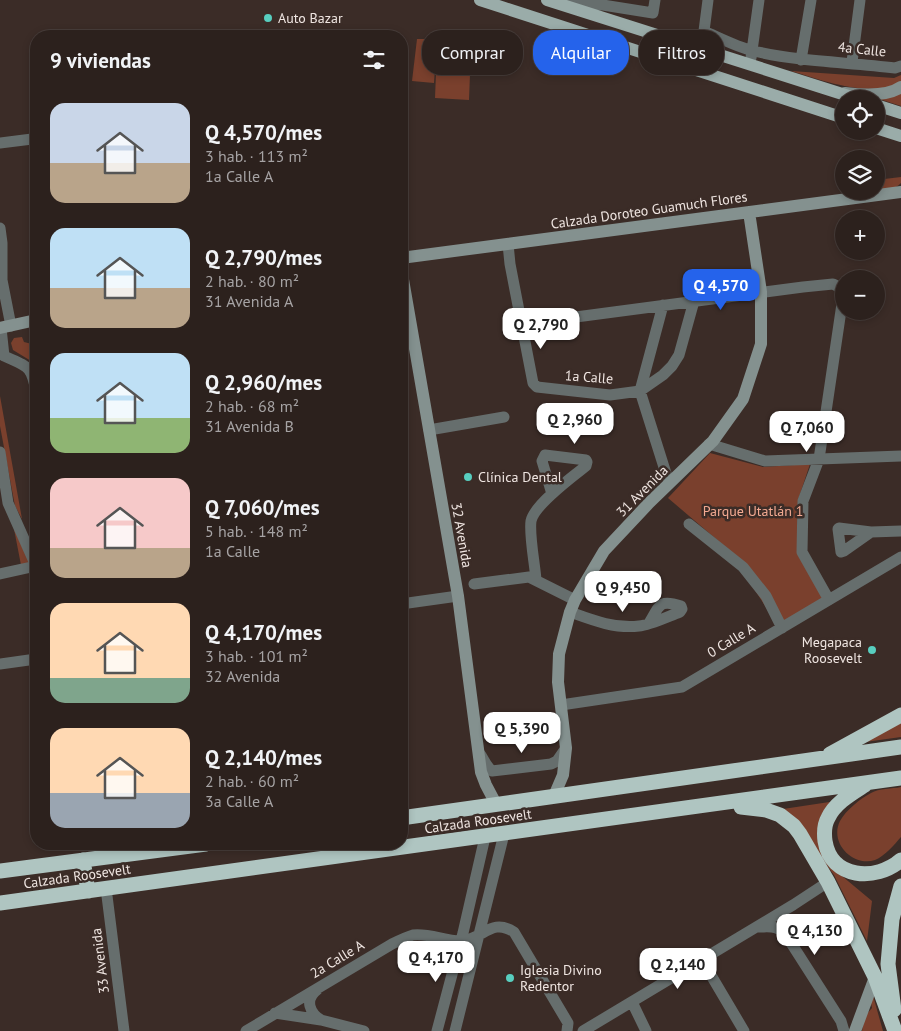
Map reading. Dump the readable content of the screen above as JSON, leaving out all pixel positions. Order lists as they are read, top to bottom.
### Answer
{
  "streets": {
    "highway": ["Calzada Roosevelt"],
    "street": [
      "4a Calle",
      "Calzada Doroteo Guamuch Flores",
      "1a Calle",
      "31 Avenida",
      "32 Avenida",
      "0 Calle A",
      "2a Calle A",
      "33 Avenida"
    ]
  },
  "crossings": [
    ["Calzada Doroteo Guamuch Flores", "31 Avenida"],
    ["31 Avenida", "0 Calle A"],
    ["31 Avenida", "Calzada Roosevelt"],
    ["32 Avenida", "Calzada Roosevelt"],
    ["Calzada Roosevelt", "33 Avenida"]
  ],
  "parks": ["Parque Utatlán 1"],
  "places": [
    "Auto Bazar",
    "Clínica Dental",
    "Megapaca Roosevelt",
    "Iglesia Divino Redentor"
  ],
  "page": {
    "chip": ["Comprar", "Alquilar", "Filtros"],
    "heading": "9 viviendas",
    "map_buttons": ["+", "−"],
    "list": [
      {
        "name": "Q 4,570/mes",
        "note": "3 hab. · 113 m² · 1a Calle A"
      },
      {
        "name": "Q 2,790/mes",
        "note": "2 hab. · 80 m² · 31 Avenida A"
      },
      {
        "name": "Q 2,960/mes",
        "note": "2 hab. · 68 m² · 31 Avenida B"
      },
      {
        "name": "Q 7,060/mes",
        "note": "5 hab. · 148 m² · 1a Calle"
      },
      {
        "name": "Q 4,170/mes",
        "note": "3 hab. · 101 m² · 32 Avenida"
      },
      {
        "name": "Q 2,140/mes",
        "note": "2 hab. · 60 m² · 3a Calle A"
      }
    ],
    "price": [
      "Q 4,570",
      "Q 2,790",
      "Q 2,960",
      "Q 7,060",
      "Q 9,450",
      "Q 5,390",
      "Q 4,130",
      "Q 4,170",
      "Q 2,140"
    ]
  }
}
